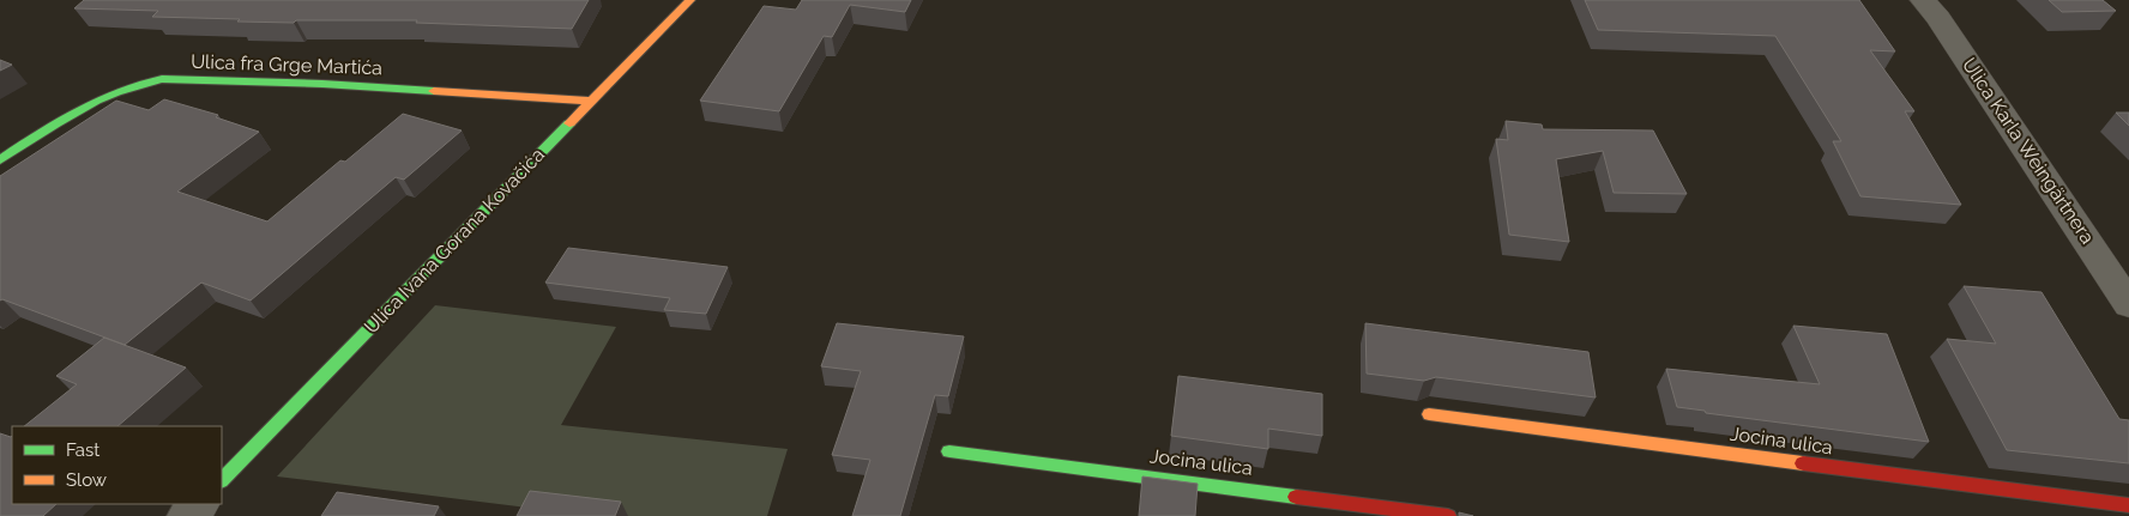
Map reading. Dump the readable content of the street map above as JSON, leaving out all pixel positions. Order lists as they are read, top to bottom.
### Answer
{
  "streets": {
    "street": [
      "Ulica fra Grge Martića",
      "Ulica Karla Weingärtnera",
      "Ulica Ivana Gorana Kovačića",
      "Jocina ulica"
    ]
  },
  "crossings": [
    ["Ulica fra Grge Martića", "Ulica Ivana Gorana Kovačića"]
  ],
  "legend": ["Fast", "Slow"]
}
